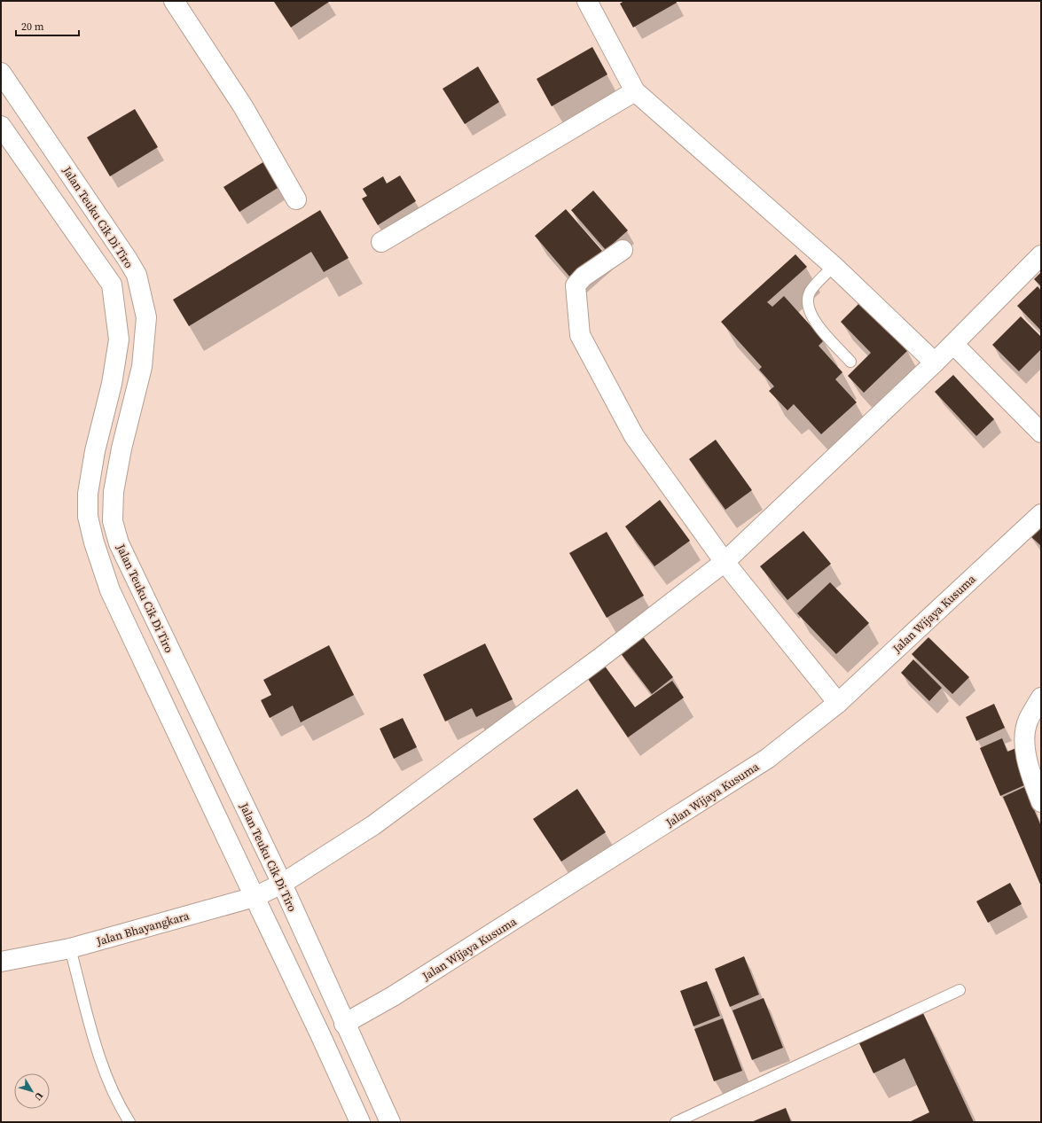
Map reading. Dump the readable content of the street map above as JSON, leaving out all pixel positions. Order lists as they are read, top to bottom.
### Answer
{
  "streets": {
    "street": ["Jalan Teuku Cik Di Tiro", "Jalan Wijaya Kusuma", "Jalan Bhayangkara"]
  },
  "crossings": [
    ["Jalan Teuku Cik Di Tiro", "Jalan Wijaya Kusuma"],
    ["Jalan Teuku Cik Di Tiro", "Jalan Bhayangkara"]
  ],
  "scale_bar": "20 m",
  "north": "bottom right"
}
